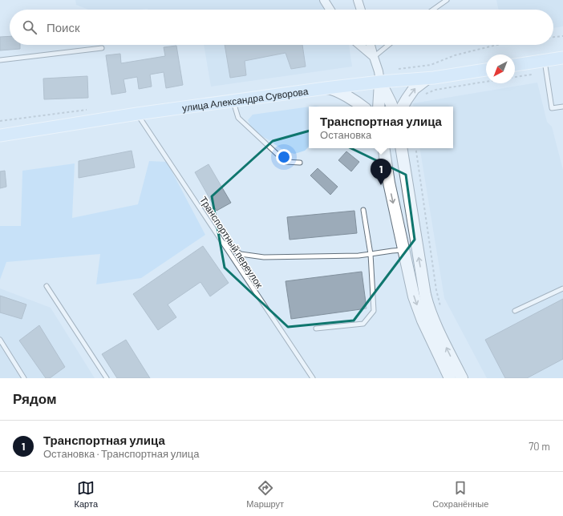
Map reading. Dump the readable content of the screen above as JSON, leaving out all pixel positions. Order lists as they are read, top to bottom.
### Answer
{
  "streets": {
    "main road": ["улица Александра Суворова"],
    "lane": ["Транспортный переулок"]
  },
  "crossings": [
    ["улица Александра Суворова", "Транспортный переулок"]
  ],
  "north": "bottom left",
  "page": {
    "search": "Поиск",
    "popup": ["Транспортная улица", "Остановка"],
    "pins": "1",
    "heading": "Рядом",
    "list": [
      {
        "mark": "1",
        "name": "Транспортная улица",
        "note": "Остановка · Транспортная улица",
        "value": "70 m"
      }
    ],
    "nav": ["Карта", "Маршрут", "Сохранённые"]
  }
}
